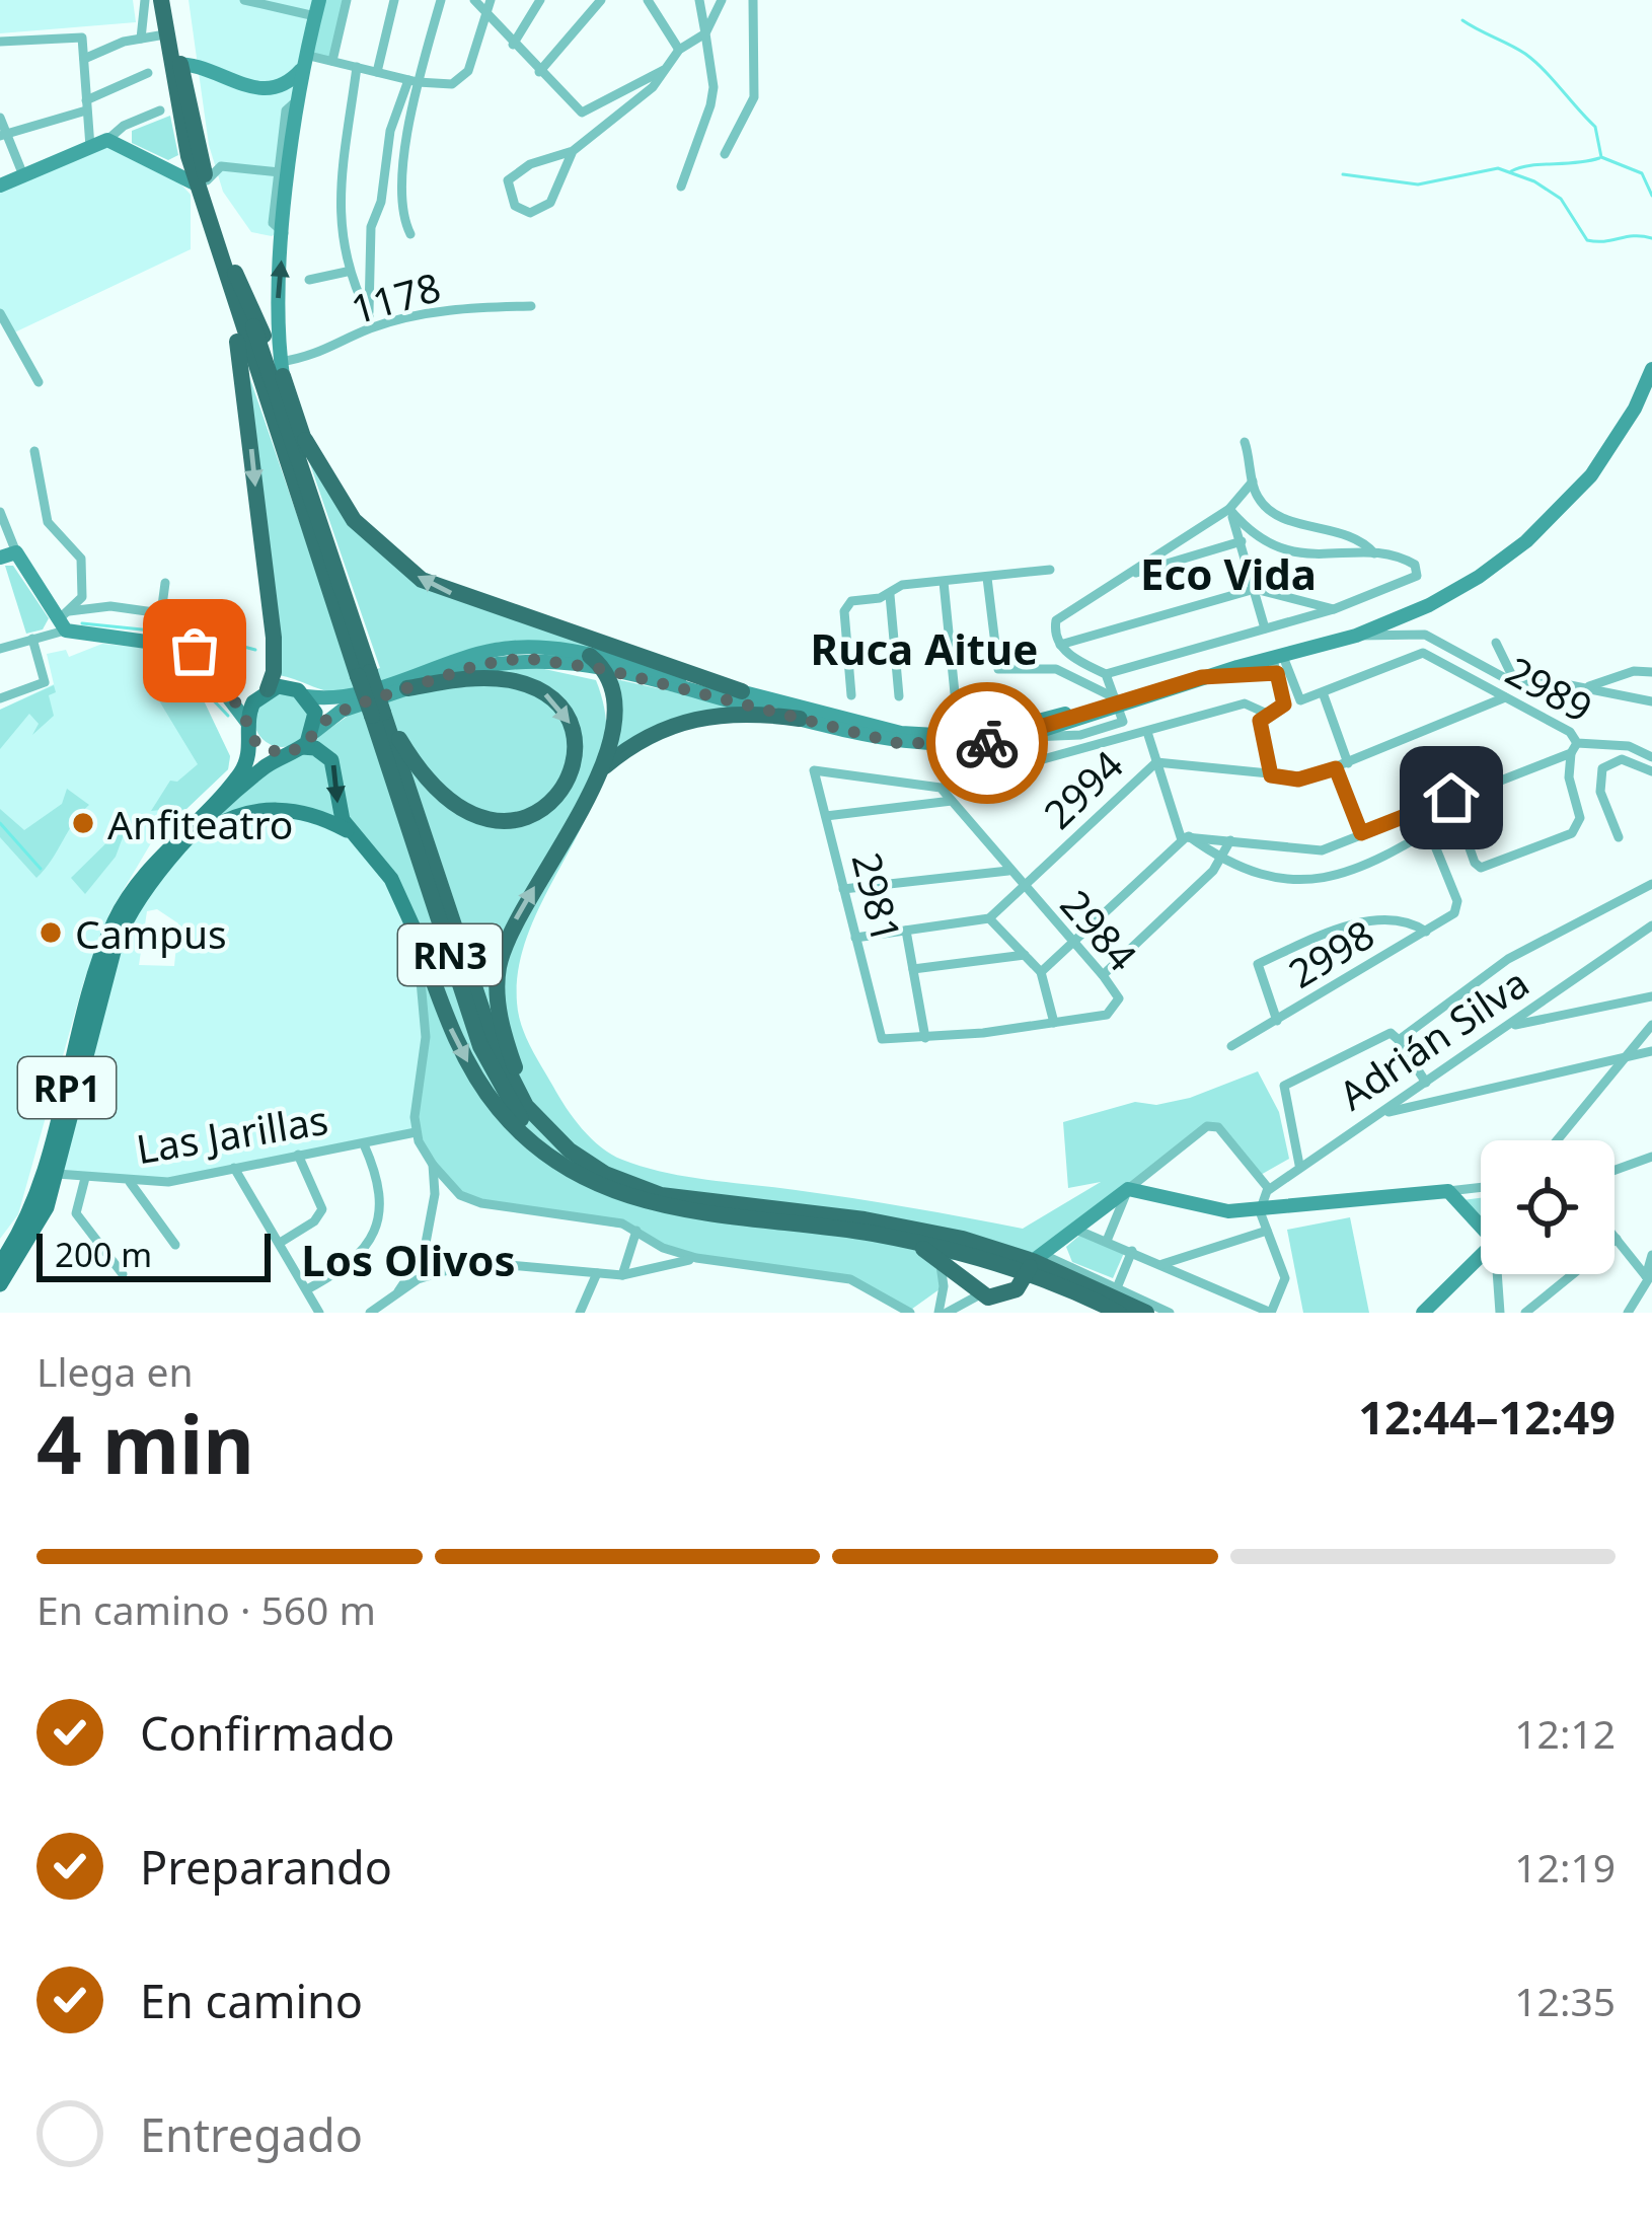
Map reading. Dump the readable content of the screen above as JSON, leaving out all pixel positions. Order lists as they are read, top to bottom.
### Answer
{
  "streets": {
    "highway": ["RN3"],
    "main road": ["RP1"],
    "street": [
      "1178",
      "2989",
      "2994",
      "2981",
      "2984",
      "2998",
      "Adrián Silva",
      "Las Jarillas"
    ]
  },
  "crossings": [
    ["2989", "2994"],
    ["2994", "2984"],
    ["2981", "2984"],
    ["RP1", "Las Jarillas"]
  ],
  "districts": ["Eco Vida", "Ruca Aitue", "Los Olivos"],
  "places": ["Anfiteatro", "Campus"],
  "scale_bar": "200 m",
  "page": {
    "scale": "200 m",
    "heading": ["4 min", "Llega en", "12:44–12:49"],
    "bar": "En camino · 560 m",
    "list": [
      ["Confirmado", "12:12"],
      ["Preparando", "12:19"],
      ["En camino", "12:35"],
      "Entregado"
    ]
  }
}
